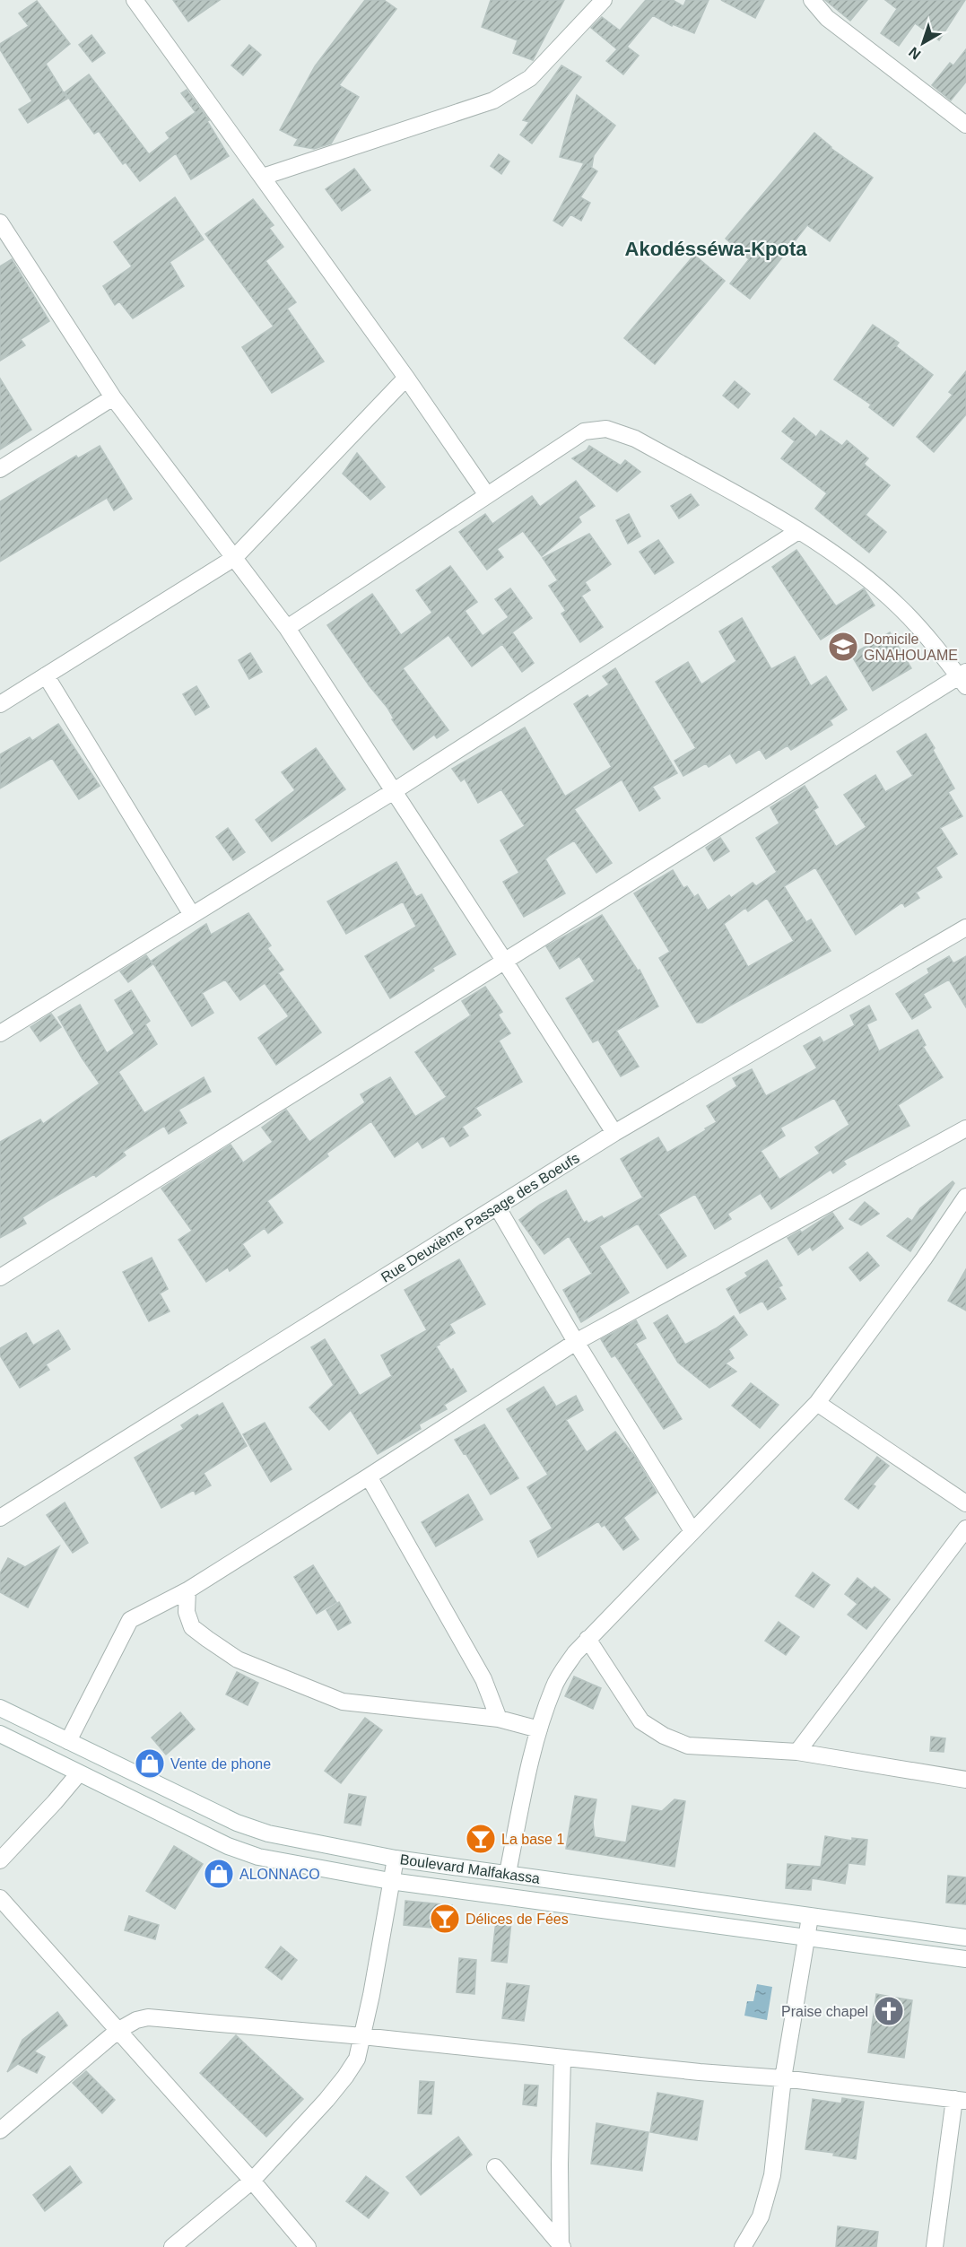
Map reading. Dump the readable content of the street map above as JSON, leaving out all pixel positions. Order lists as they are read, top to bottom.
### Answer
{
  "streets": {
    "street": ["Rue Deuxième Passage des Boeufs", "Boulevard Malfakassa"]
  },
  "districts": ["Akodésséwa-Kpota"],
  "places": {
    "school or university": ["Domicile GNAHOUAME"],
    "shop": ["Vente de phone", "ALONNACO"],
    "bar": ["La base 1", "Délices de Fées"],
    "church": ["Praise chapel"]
  },
  "north": "bottom left"
}
